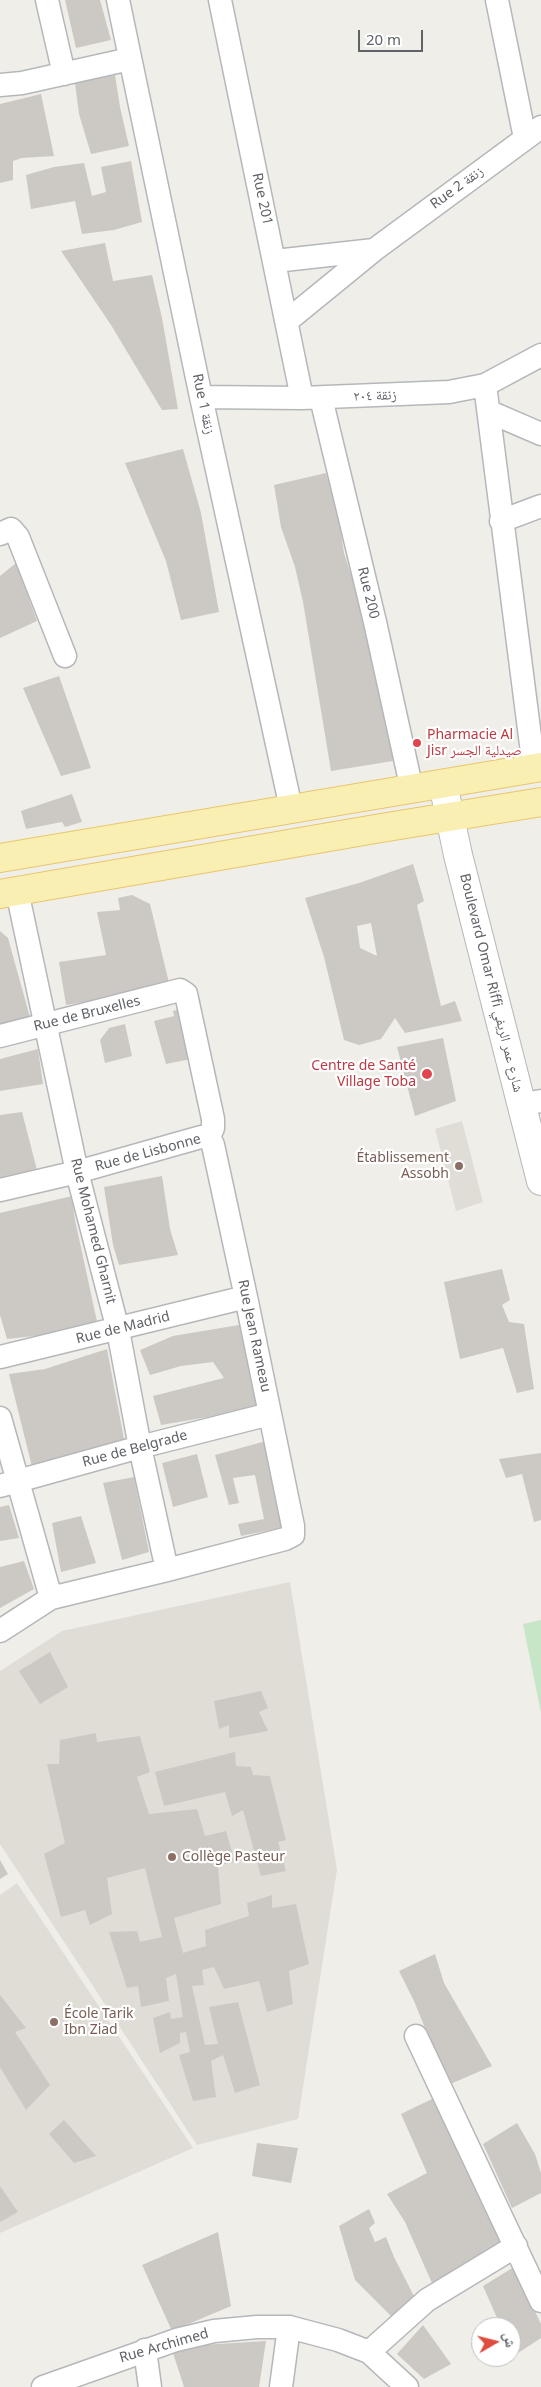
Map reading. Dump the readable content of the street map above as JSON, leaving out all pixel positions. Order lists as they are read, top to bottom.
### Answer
{
  "streets": {
    "street": [
      "Rue 2 زنقة",
      "Rue 201",
      "زنقة ٢٠٤",
      "Rue 1 زنقة",
      "Rue 200",
      "Boulevard Omar Riffi شارع عمر الريفي",
      "Rue de Bruxelles",
      "Rue de Lisbonne",
      "Rue Mohamed Gharnit",
      "Rue de Madrid",
      "Rue Jean Rameau",
      "Rue de Belgrade",
      "Rue Archimed"
    ]
  },
  "crossings": [
    ["Rue 2 زنقة", "Rue 201"],
    ["Rue 201", "زنقة ٢٠٤"],
    ["Rue 201", "Rue 200"],
    ["زنقة ٢٠٤", "Rue 1 زنقة"],
    ["زنقة ٢٠٤", "Rue 200"],
    ["Rue de Bruxelles", "Rue Mohamed Gharnit"],
    ["Rue de Bruxelles", "Rue Jean Rameau"],
    ["Rue de Lisbonne", "Rue Mohamed Gharnit"],
    ["Rue de Lisbonne", "Rue Jean Rameau"],
    ["Rue Mohamed Gharnit", "Rue de Madrid"],
    ["Rue Mohamed Gharnit", "Rue Jean Rameau"],
    ["Rue Mohamed Gharnit", "Rue de Belgrade"],
    ["Rue de Madrid", "Rue Jean Rameau"],
    ["Rue Jean Rameau", "Rue de Belgrade"]
  ],
  "places": [
    "Pharmacie Al Jisr صيدلية الجسر",
    "Centre de Santé Village Toba",
    "Établissement Assobh",
    "Collège Pasteur",
    "École Tarik Ibn Ziad"
  ],
  "scale_bar": "20 m",
  "north": "right"
}
